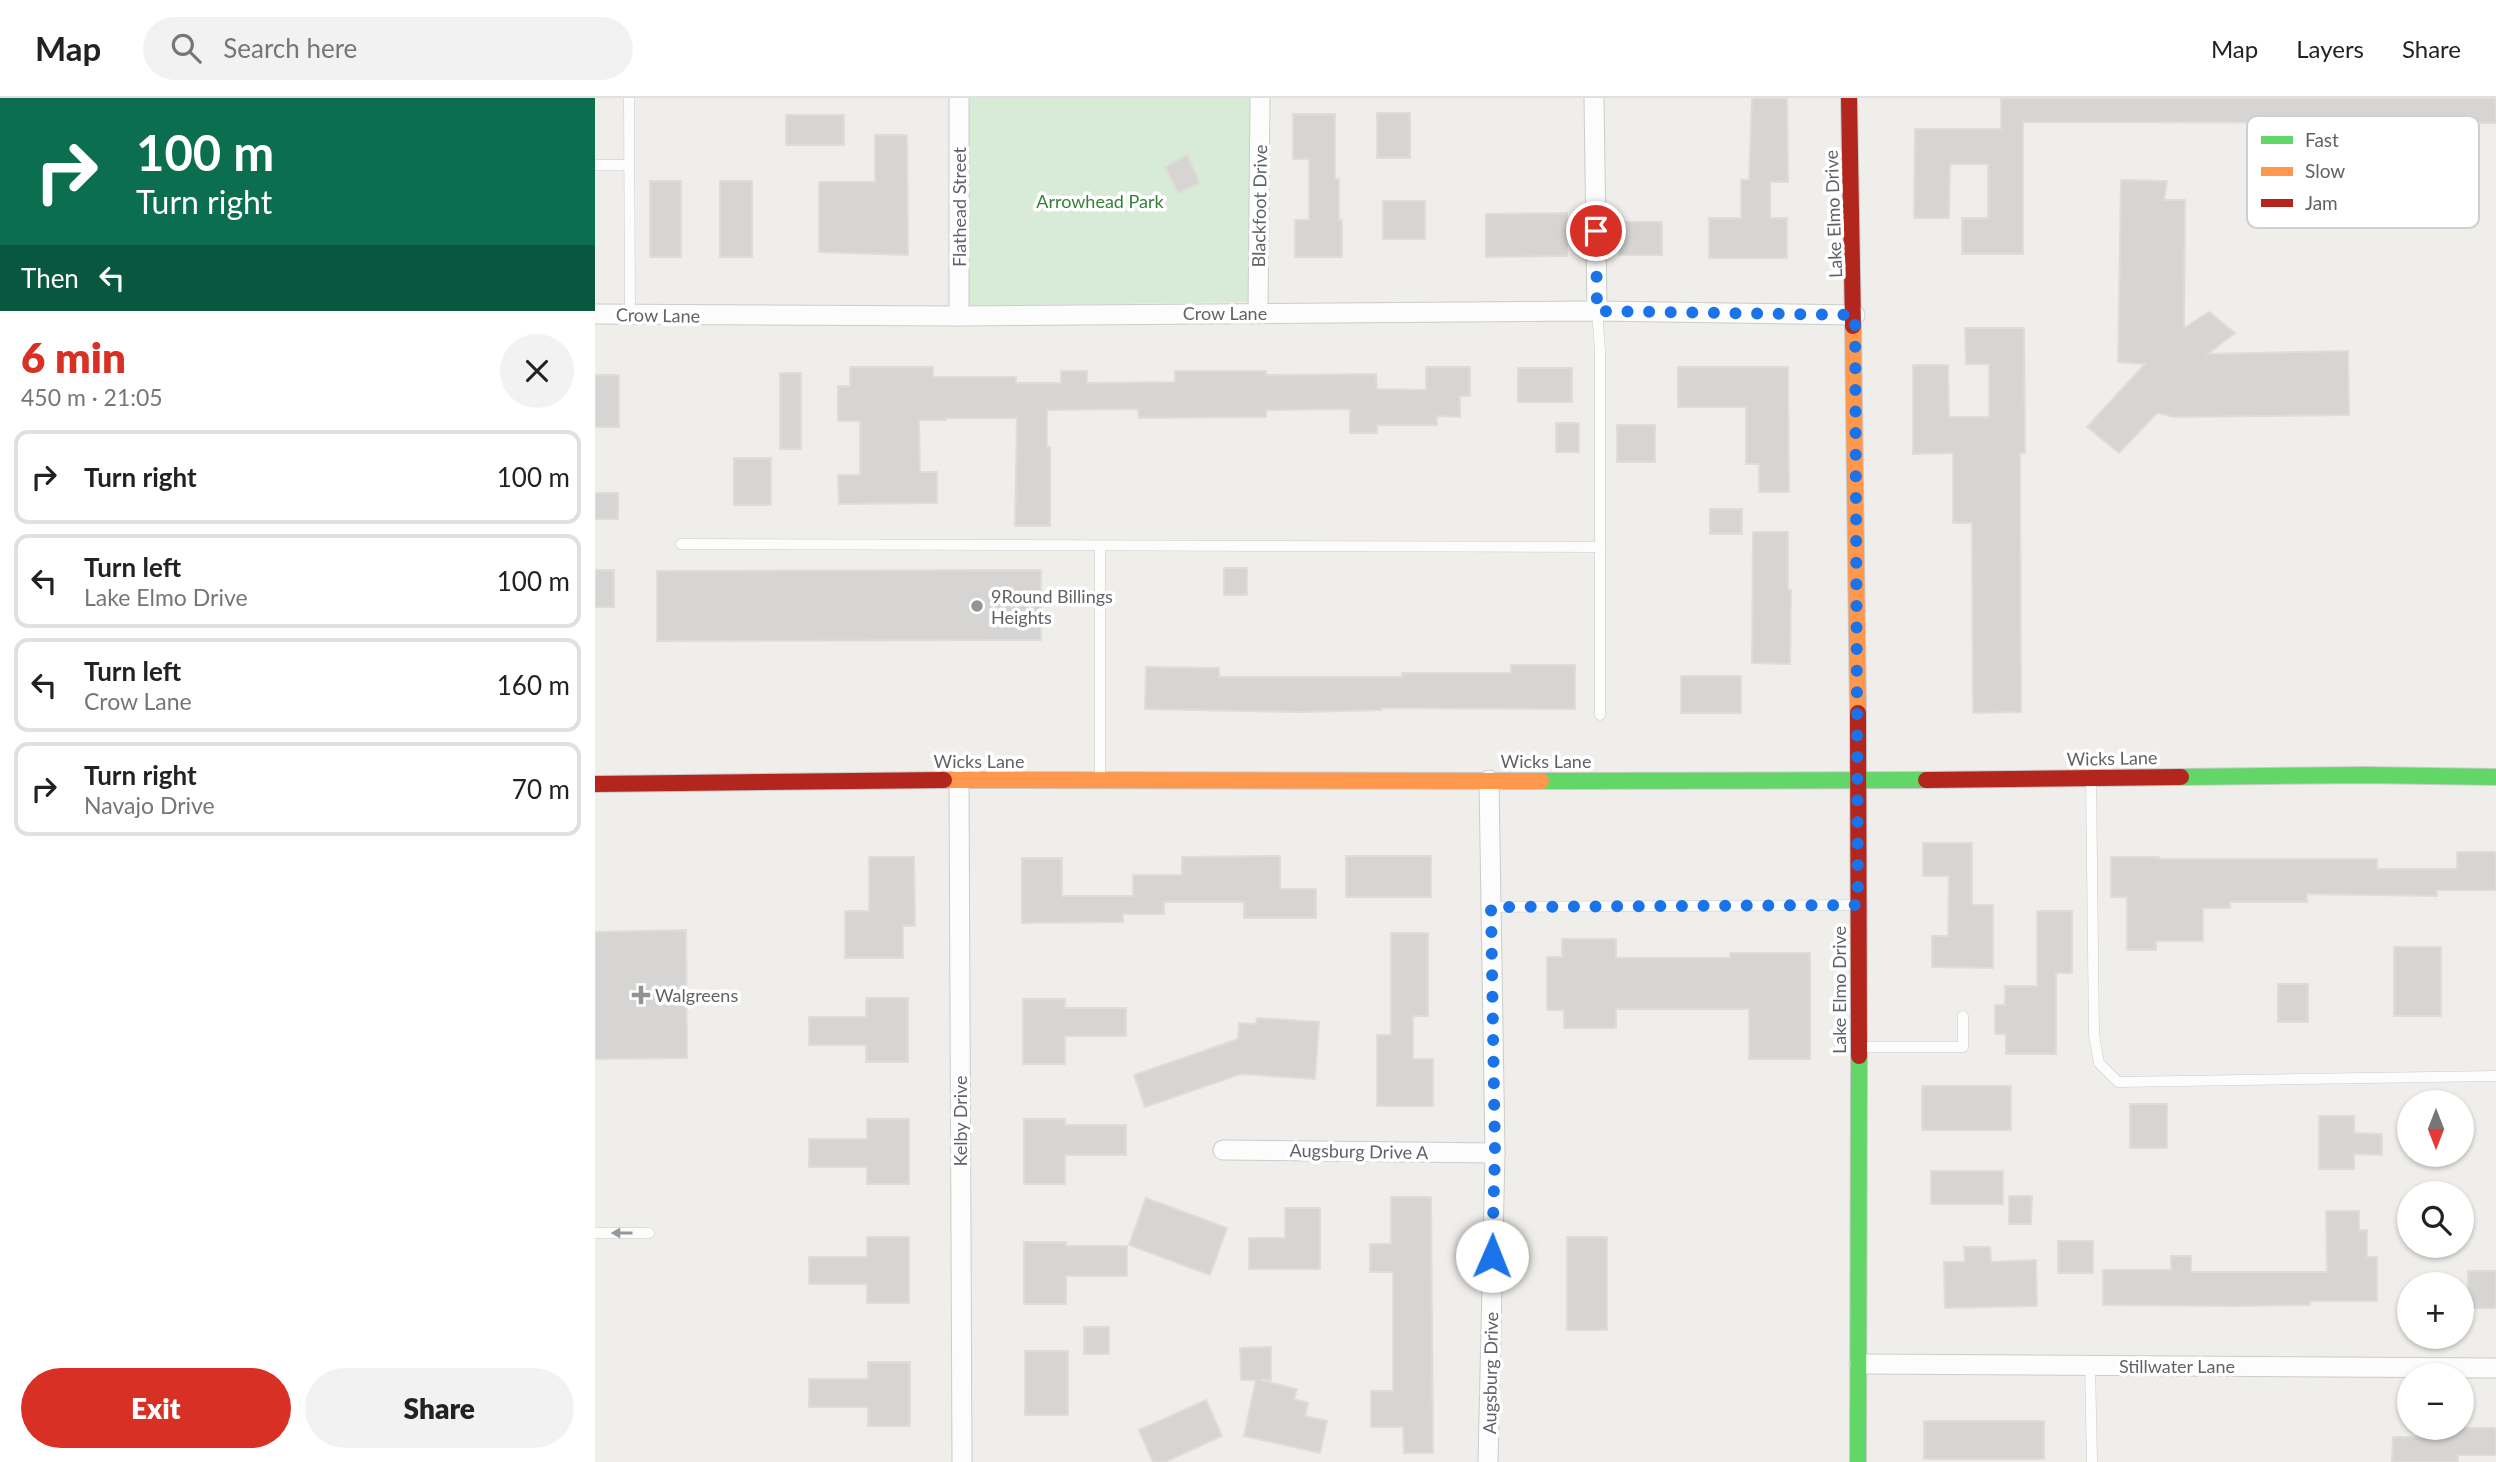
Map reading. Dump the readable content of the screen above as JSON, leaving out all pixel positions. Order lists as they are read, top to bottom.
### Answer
{
  "streets": {
    "main road": ["Lake Elmo Drive", "Wicks Lane"],
    "street": [
      "Blackfoot Drive",
      "Flathead Street",
      "Crow Lane",
      "Kelby Drive",
      "Augsburg Drive A",
      "Stillwater Lane",
      "Augsburg Drive"
    ]
  },
  "crossings": [
    ["Blackfoot Drive", "Crow Lane"],
    ["Flathead Street", "Crow Lane"],
    ["Lake Elmo Drive", "Crow Lane"],
    ["Lake Elmo Drive", "Wicks Lane"],
    ["Lake Elmo Drive", "Stillwater Lane"],
    ["Wicks Lane", "Kelby Drive"],
    ["Wicks Lane", "Augsburg Drive"],
    ["Augsburg Drive A", "Augsburg Drive"]
  ],
  "parks": ["Arrowhead Park"],
  "places": {
    "other": ["9Round Billings Heights"],
    "health": ["Walgreens"]
  },
  "legend": ["Fast", "Slow", "Jam"],
  "north": "bottom",
  "page": {
    "header": "Map",
    "search": "Search here",
    "nav": ["Map", "Layers", "Share"],
    "turn": ["100 m", "Turn right"],
    "then": "Then",
    "heading": ["6 min", "450 m · 21:05"],
    "list": [
      {
        "name": "Turn right",
        "value": "100 m"
      },
      {
        "name": "Turn left",
        "note": "Lake Elmo Drive",
        "value": "100 m"
      },
      {
        "name": "Turn left",
        "note": "Crow Lane",
        "value": "160 m"
      },
      {
        "name": "Turn right",
        "note": "Navajo Drive",
        "value": "70 m"
      }
    ],
    "map_buttons": ["+", "−"],
    "buttons": ["Exit", "Share"]
  }
}
